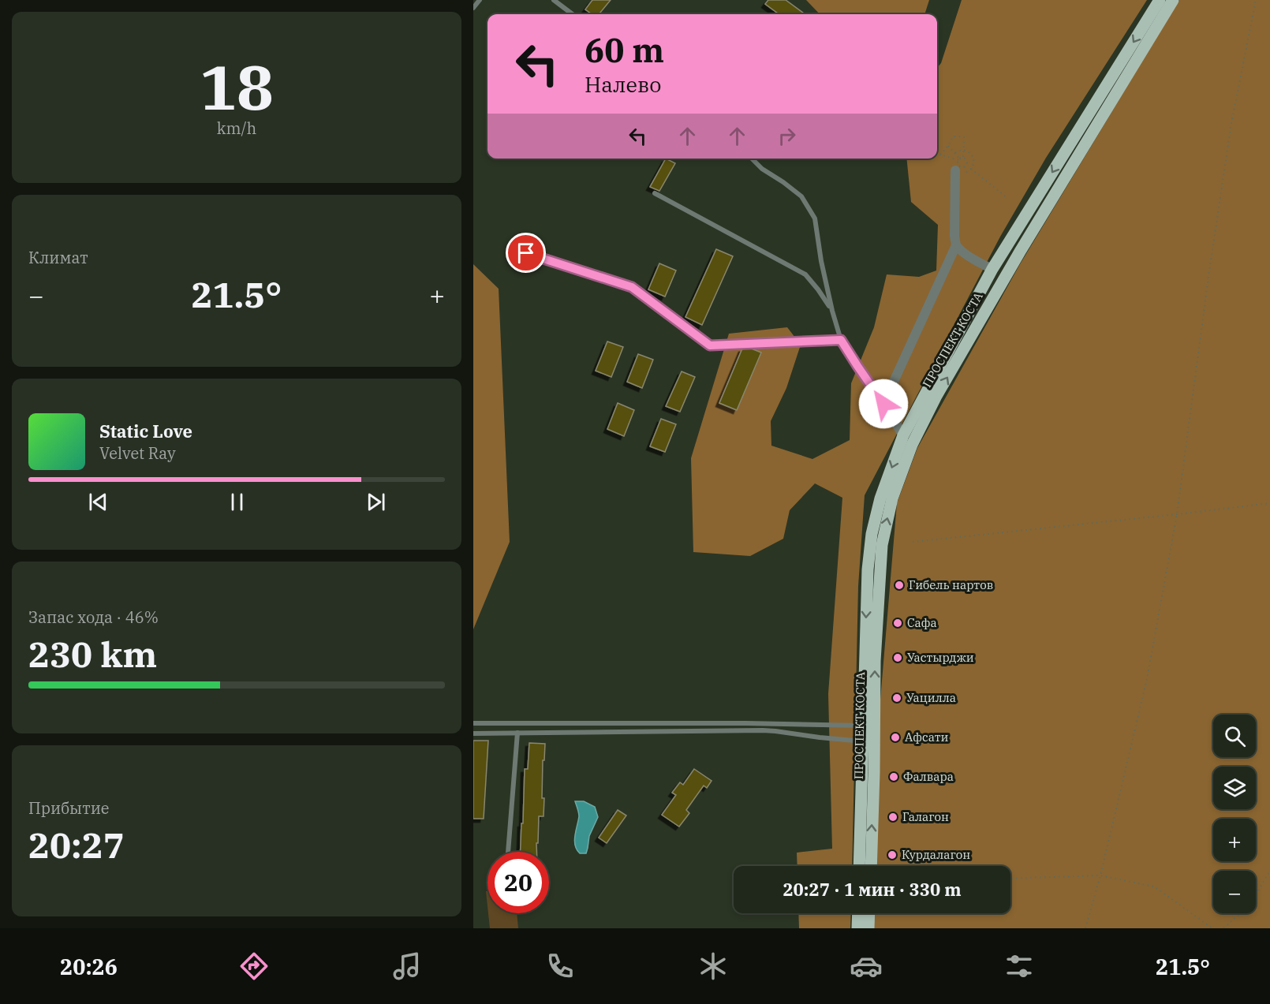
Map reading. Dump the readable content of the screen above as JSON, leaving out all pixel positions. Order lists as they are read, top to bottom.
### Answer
{
  "streets": {
    "main road": ["ПРОСПЕКТ КОСТА"]
  },
  "places": [
    "Гибель нартов",
    "Сафа",
    "Уастырджи",
    "Уацилла",
    "Афсати",
    "Фалвара",
    "Галагон",
    "Курдалагон"
  ],
  "page": {
    "tile": [
      ["18", "km/h"],
      "Климат",
      ["Запас хода · 46%", "230 km"],
      ["Прибытие", "20:27"]
    ],
    "turn": ["60 m", "Налево"],
    "heat": ["−", "21.5°", "+"],
    "song": ["Static Love", "Velvet Ray"],
    "map_buttons": ["+", "−"],
    "limit": "20",
    "trip": "20:27 · 1 мин · 330 m",
    "tabs": ["20:26", "21.5°"]
  }
}
